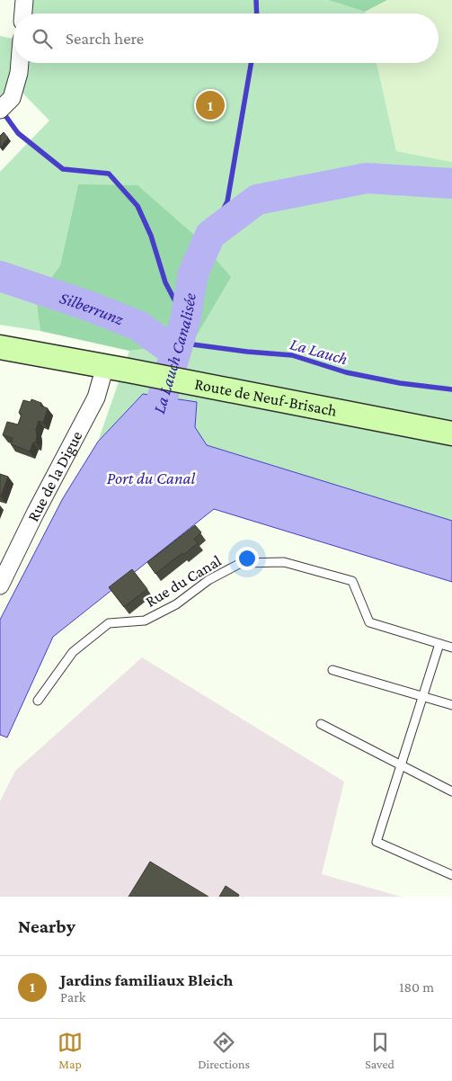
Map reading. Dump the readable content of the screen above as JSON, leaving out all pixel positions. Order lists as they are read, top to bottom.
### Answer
{
  "streets": {
    "main road": ["Route de Neuf-Brisach"],
    "street": ["Rue de la Digue"],
    "lane": ["Rue du Canal"]
  },
  "crossings": [
    ["Route de Neuf-Brisach", "Rue de la Digue"]
  ],
  "water": [
    "Silberrunz",
    "La Lauch",
    "La Lauch Canalisée",
    "Port du Canal"
  ],
  "page": {
    "search": "Search here",
    "pins": "1",
    "heading": "Nearby",
    "list": [
      {
        "mark": "1",
        "name": "Jardins familiaux Bleich",
        "note": "Park",
        "value": "180 m"
      }
    ],
    "nav": ["Map", "Directions", "Saved"]
  }
}
